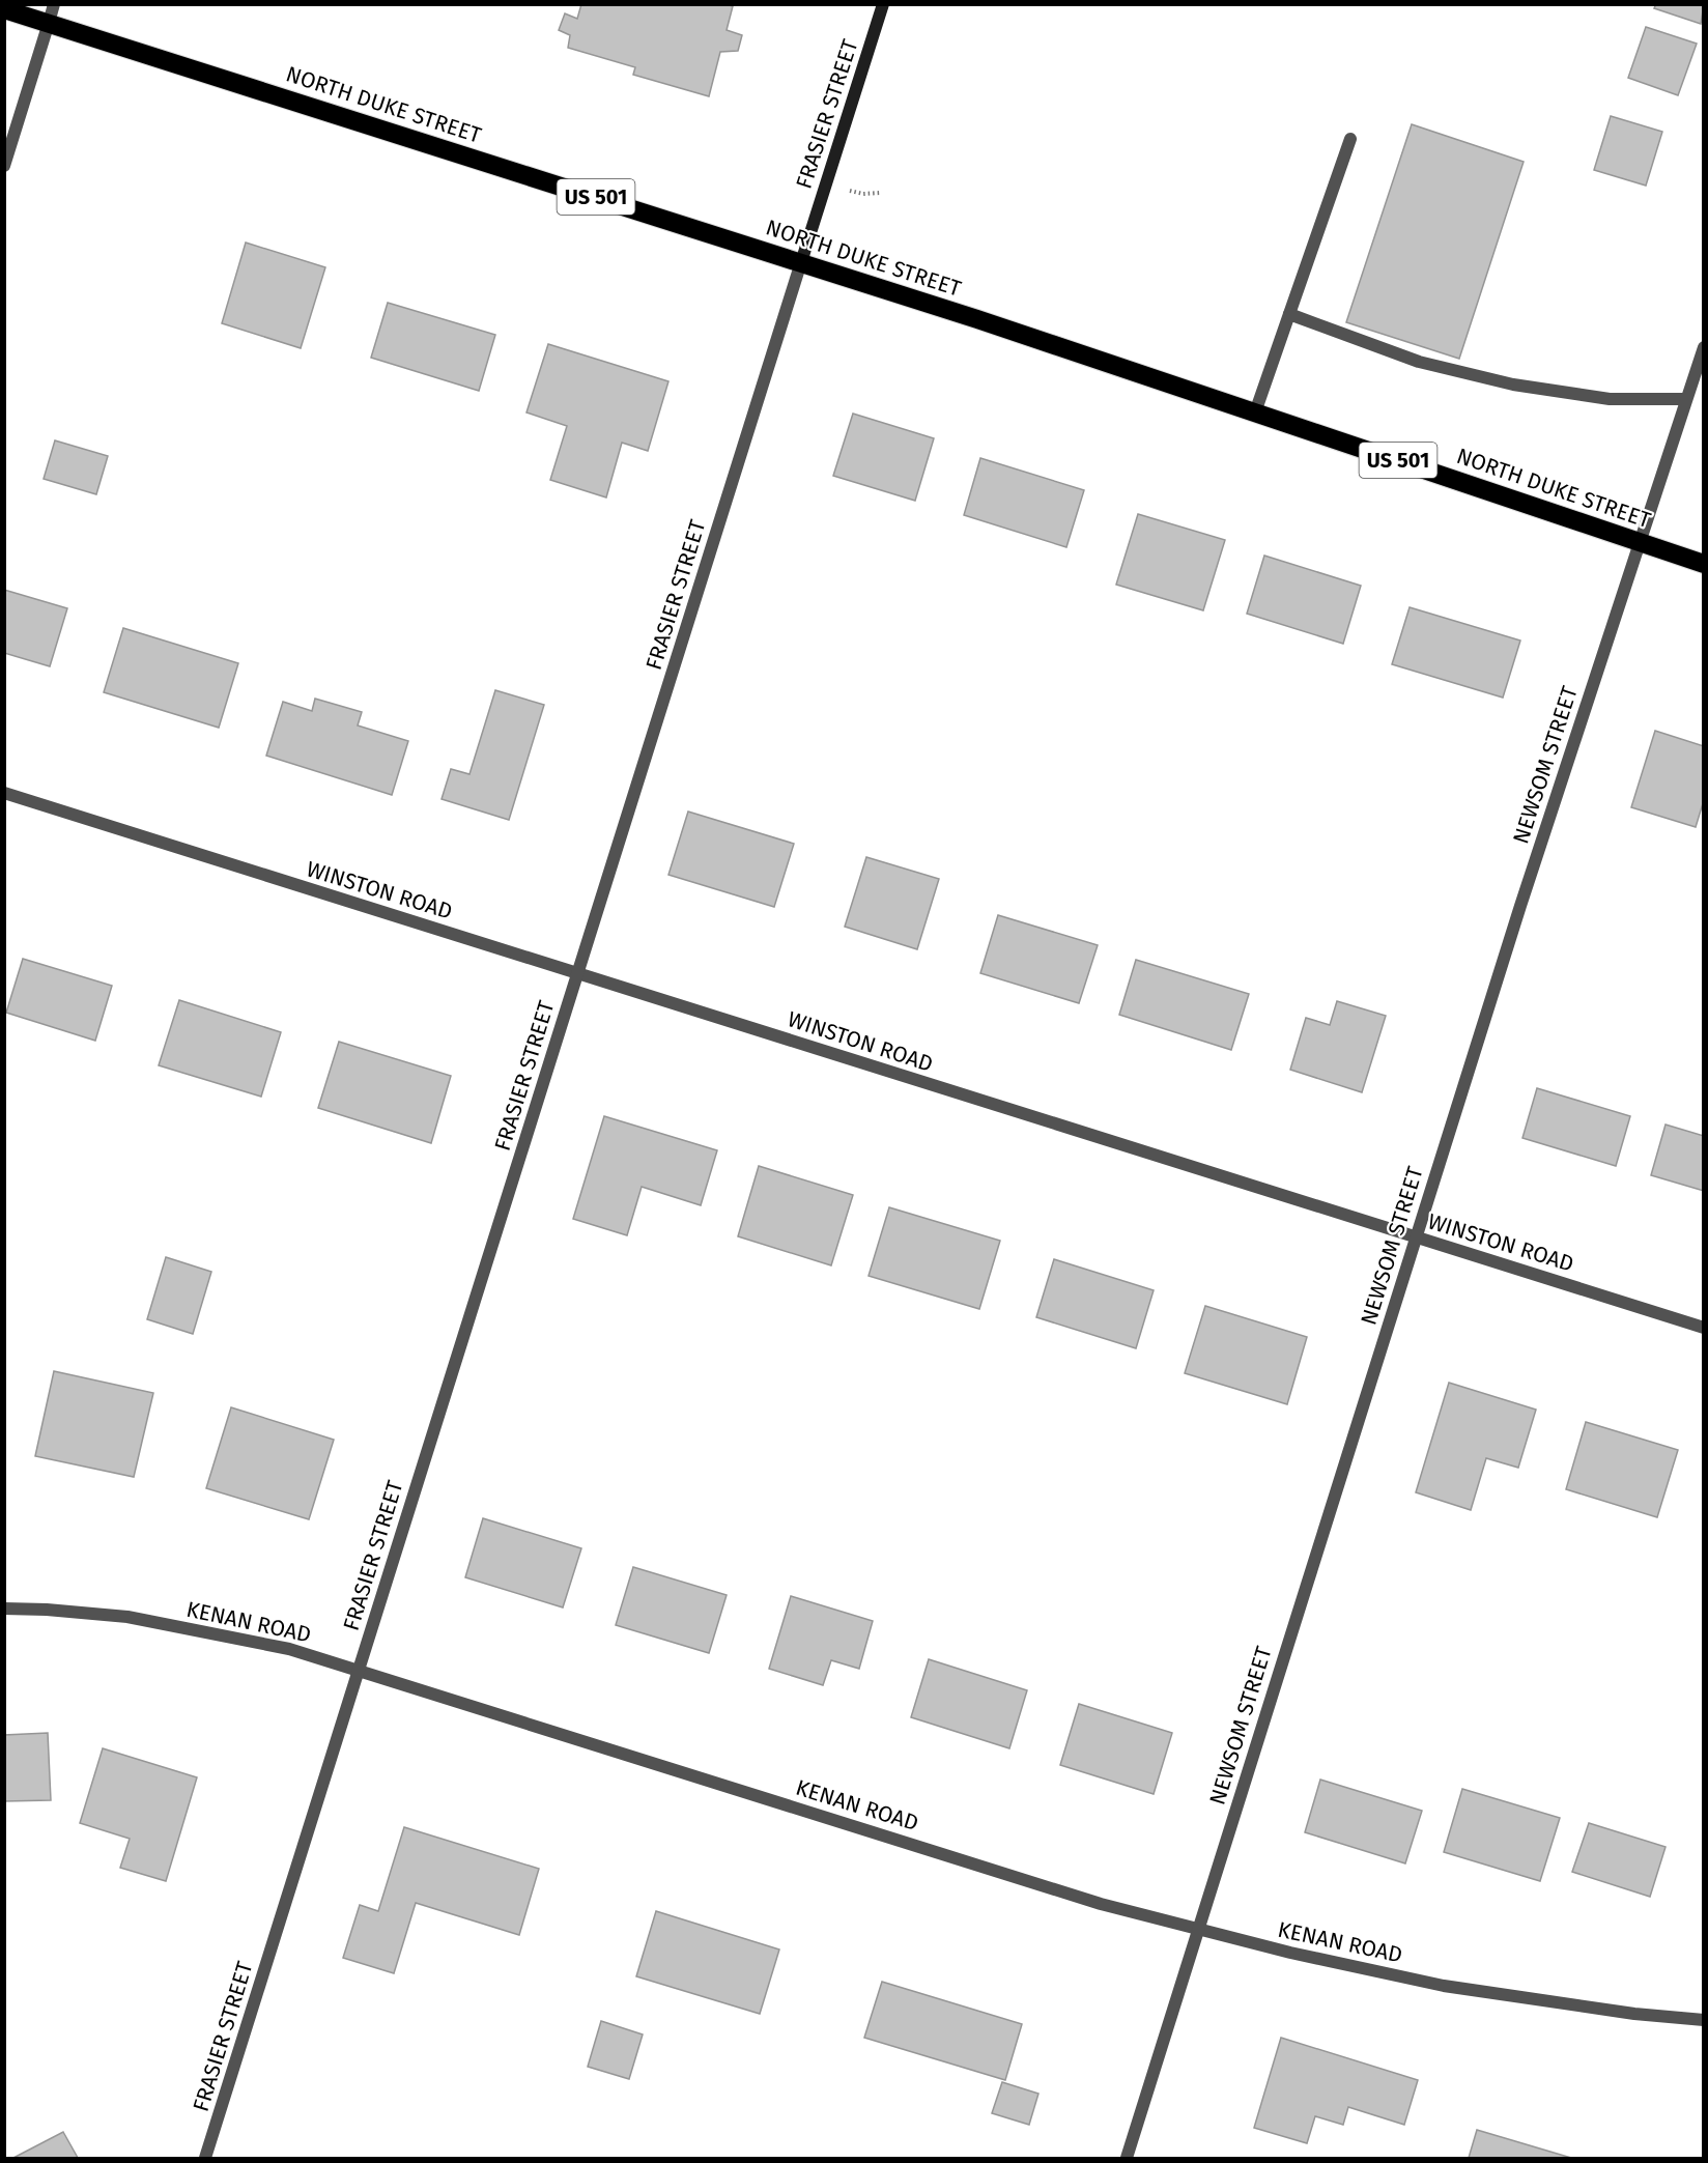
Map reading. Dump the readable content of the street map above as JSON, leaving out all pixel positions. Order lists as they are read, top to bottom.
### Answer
{
  "streets": {
    "highway": ["NORTH DUKE STREET", "US 501"],
    "street": [
      "FRASIER STREET",
      "NEWSOM STREET",
      "WINSTON ROAD",
      "KENAN ROAD"
    ]
  },
  "crossings": [
    ["NORTH DUKE STREET", "FRASIER STREET"],
    ["NORTH DUKE STREET", "NEWSOM STREET"],
    ["FRASIER STREET", "WINSTON ROAD"],
    ["FRASIER STREET", "KENAN ROAD"],
    ["NEWSOM STREET", "WINSTON ROAD"],
    ["NEWSOM STREET", "KENAN ROAD"]
  ]
}
